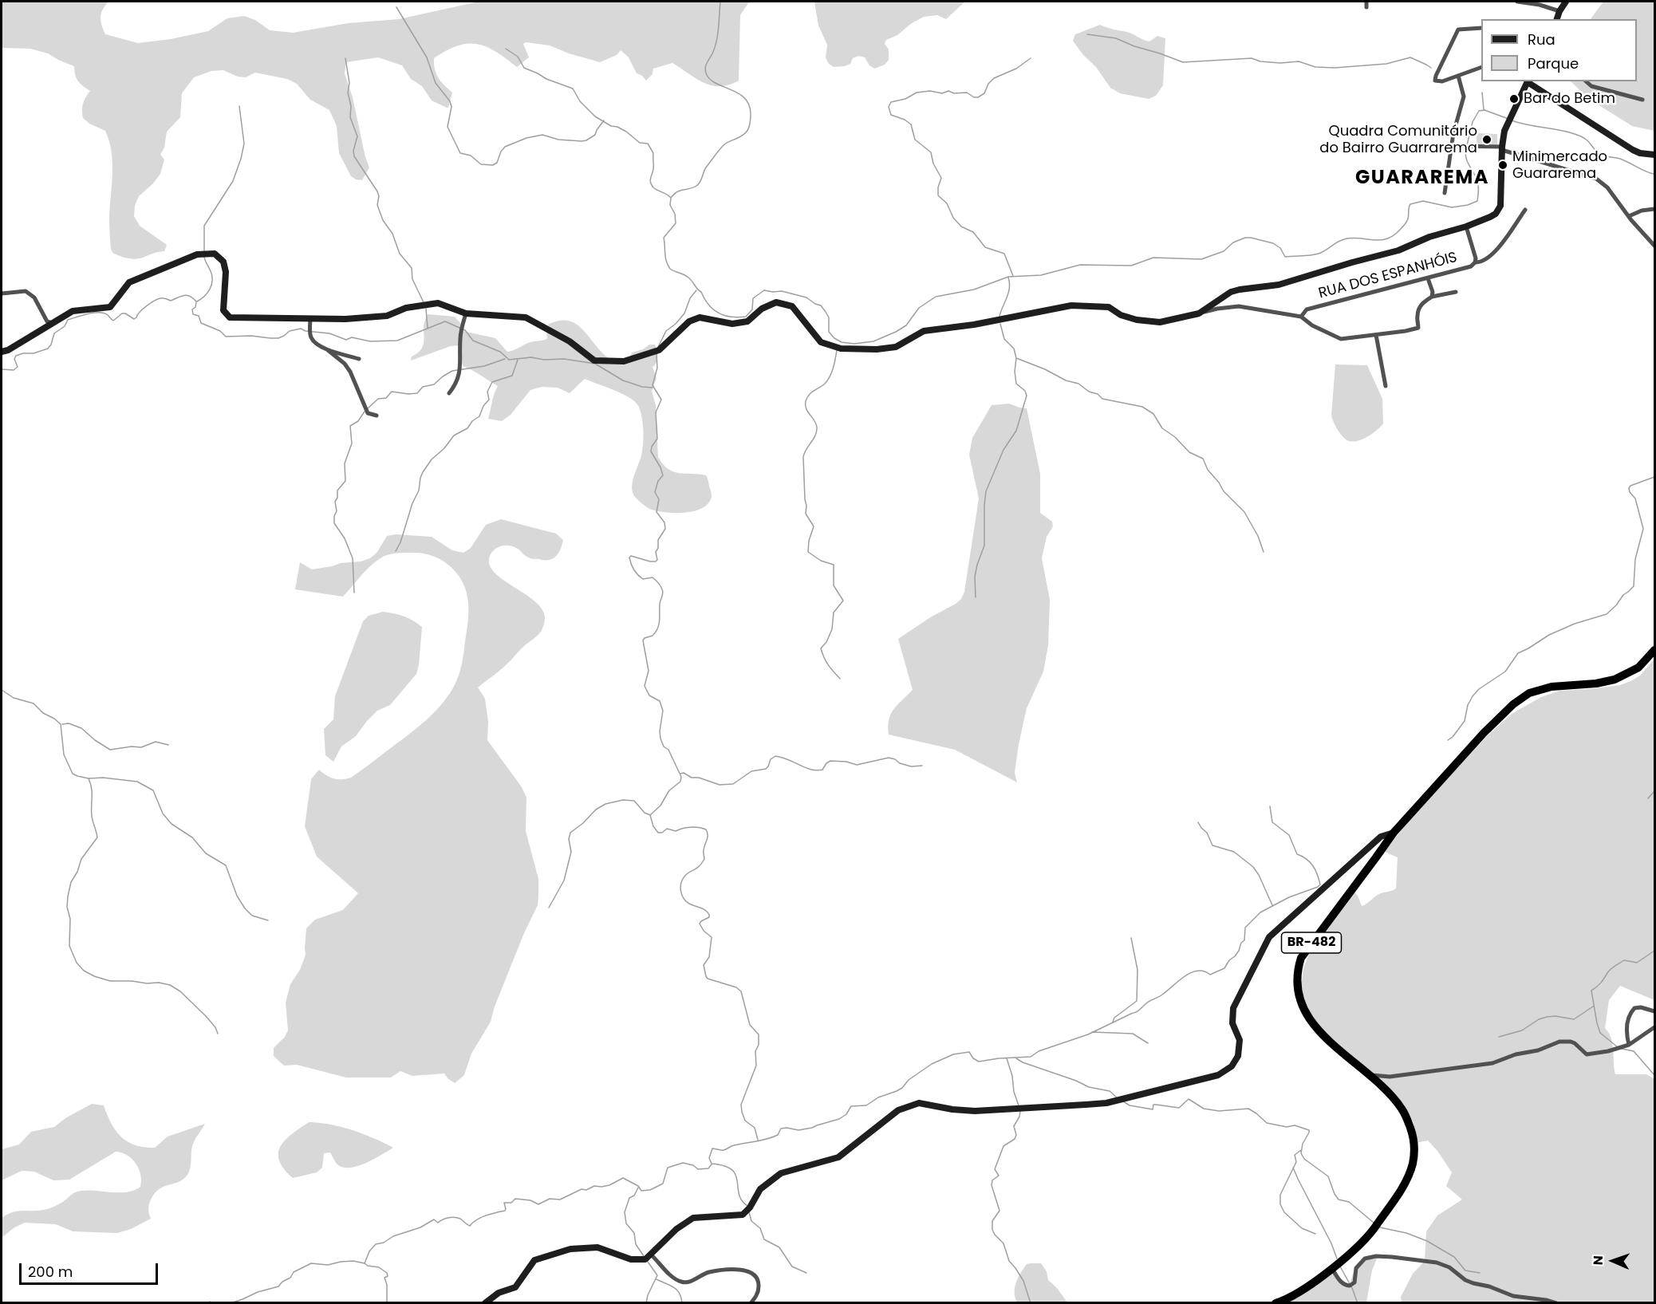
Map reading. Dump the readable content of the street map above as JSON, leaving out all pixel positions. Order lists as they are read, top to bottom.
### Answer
{
  "streets": {
    "highway": ["BR-482"],
    "street": ["RUA DOS ESPANHÓIS"]
  },
  "districts": ["GUARAREMA"],
  "places": ["Bar do Betim", "Quadra Comunitário do Bairro Guarrarema", "Minimercado Guararema"],
  "legend": ["Rua", "Parque"],
  "scale_bar": "200 m",
  "north": "left"
}
